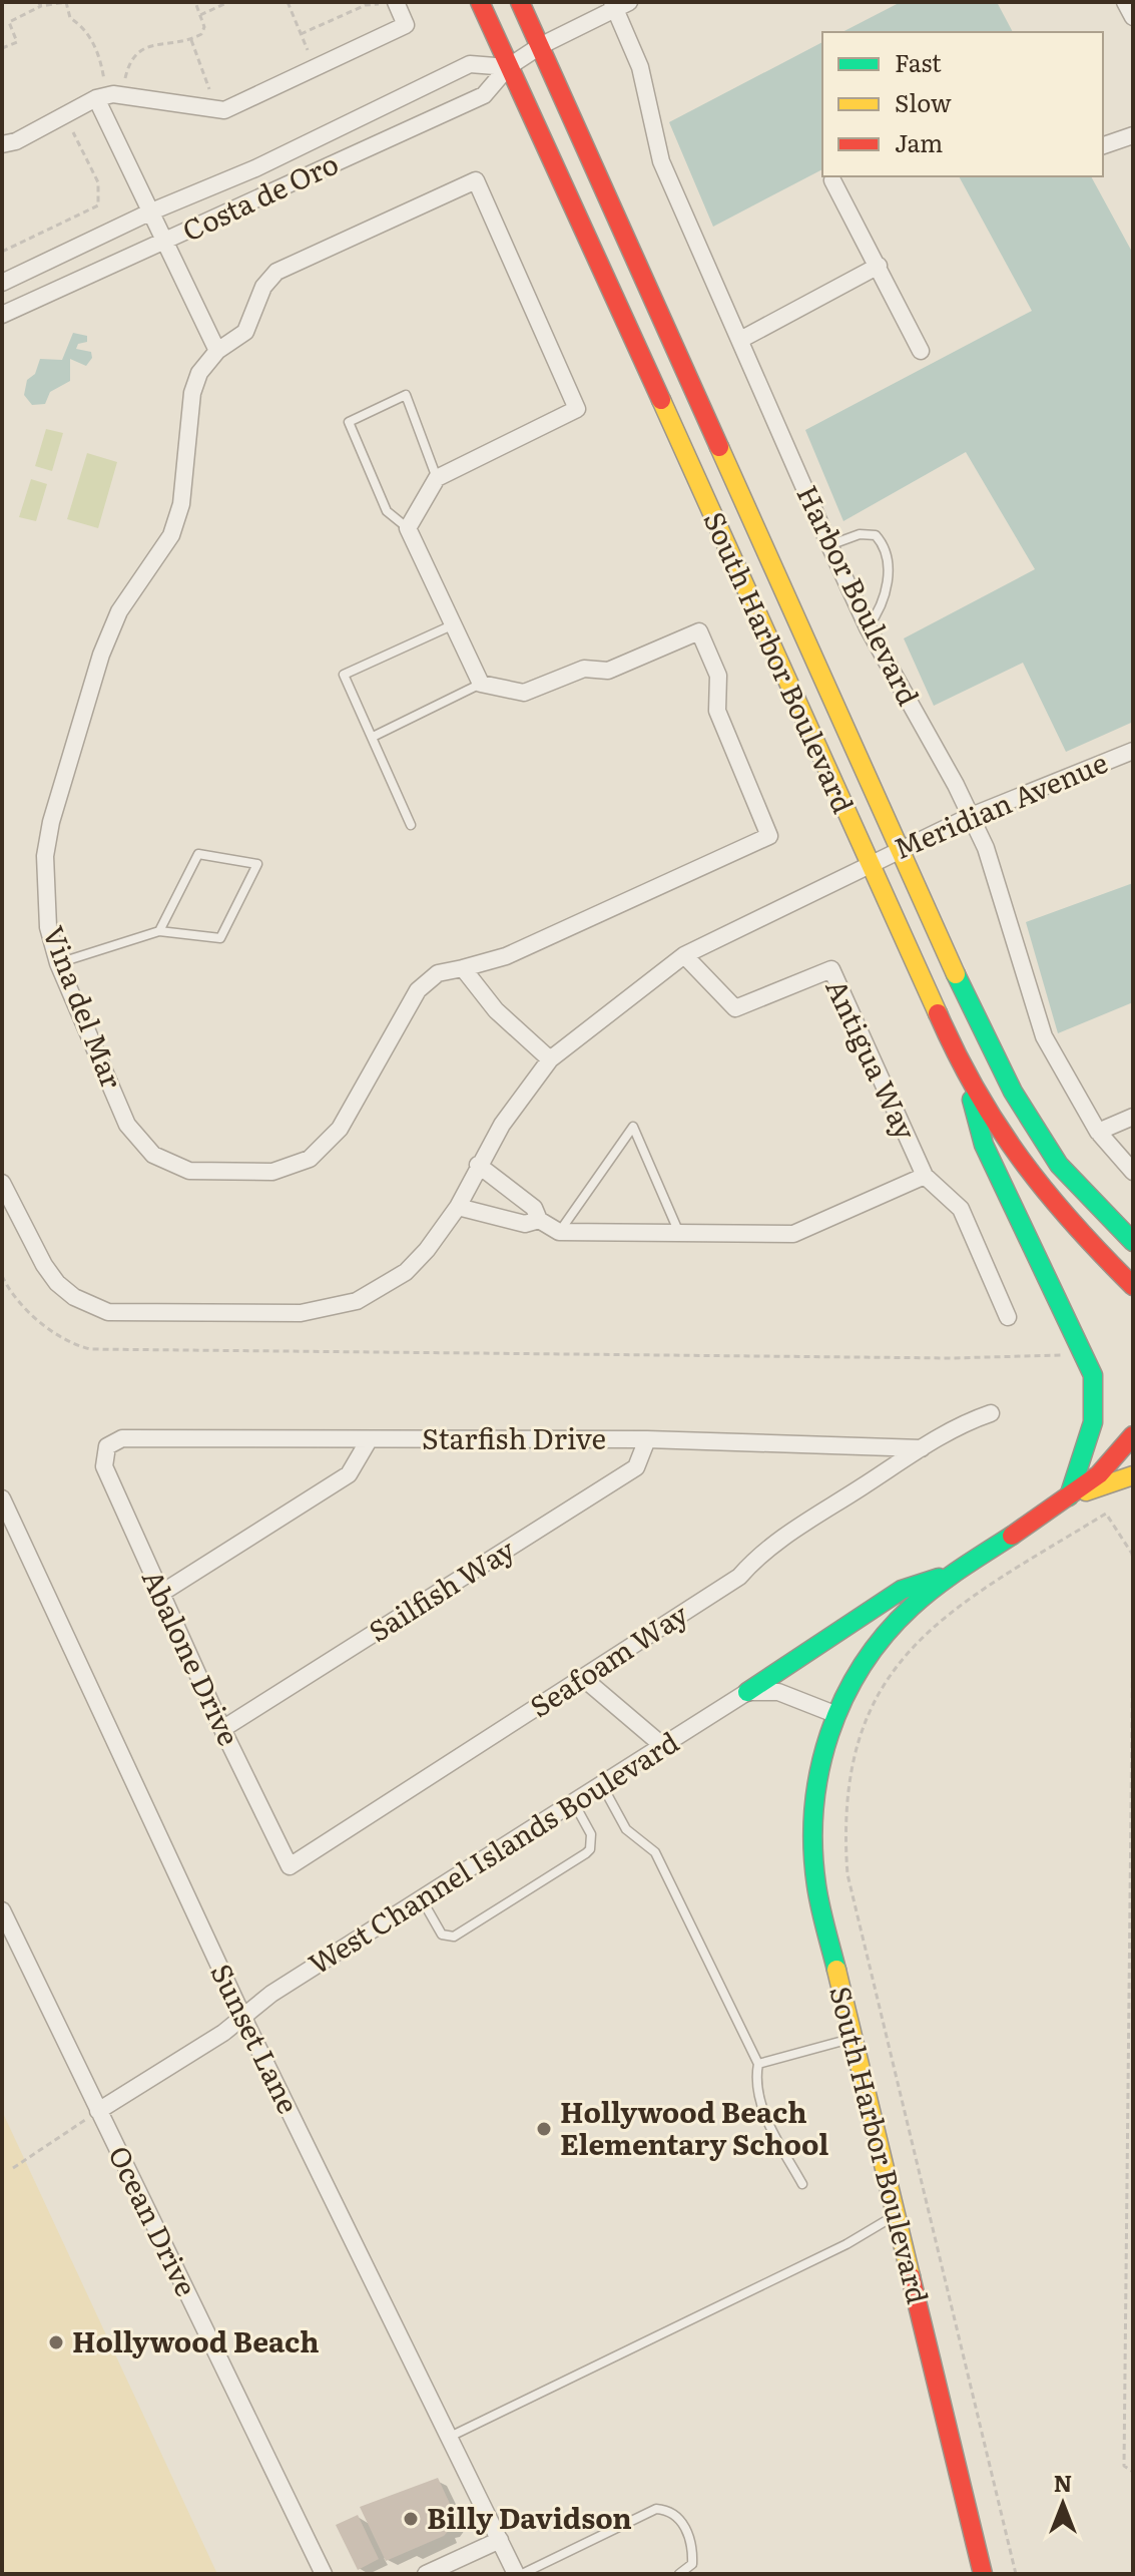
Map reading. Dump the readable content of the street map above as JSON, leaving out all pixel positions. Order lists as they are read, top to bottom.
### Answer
{
  "streets": {
    "main road": ["South Harbor Boulevard", "West Channel Islands Boulevard"],
    "street": [
      "Costa de Oro",
      "Harbor Boulevard",
      "Meridian Avenue",
      "Vina del Mar",
      "Antigua Way",
      "Starfish Drive",
      "Sailfish Way",
      "Abalone Drive",
      "Seafoam Way",
      "Sunset Lane",
      "Ocean Drive"
    ]
  },
  "crossings": [
    ["Costa de Oro", "Harbor Boulevard"],
    ["Costa de Oro", "South Harbor Boulevard"],
    ["Harbor Boulevard", "Meridian Avenue"],
    ["South Harbor Boulevard", "Meridian Avenue"],
    ["South Harbor Boulevard", "West Channel Islands Boulevard"],
    ["Meridian Avenue", "Antigua Way"],
    ["Starfish Drive", "Sailfish Way"],
    ["Starfish Drive", "Abalone Drive"],
    ["Starfish Drive", "Seafoam Way"],
    ["Sailfish Way", "Abalone Drive"],
    ["Abalone Drive", "Seafoam Way"],
    ["West Channel Islands Boulevard", "Sunset Lane"],
    ["West Channel Islands Boulevard", "Ocean Drive"]
  ],
  "places": ["Hollywood Beach Elementary School", "Hollywood Beach", "Billy Davidson"],
  "legend": ["Fast", "Slow", "Jam"],
  "north": "top"
}
